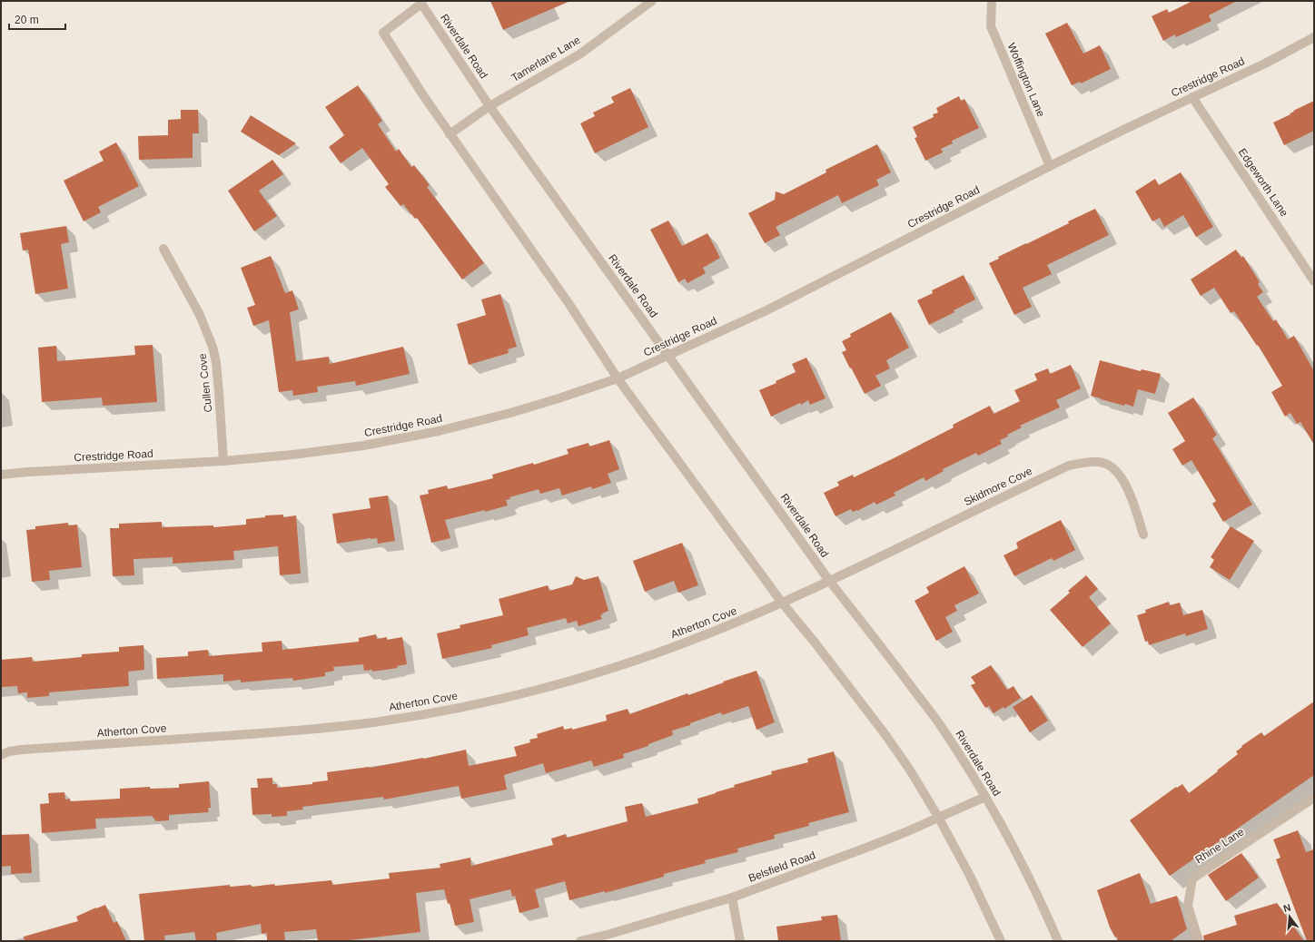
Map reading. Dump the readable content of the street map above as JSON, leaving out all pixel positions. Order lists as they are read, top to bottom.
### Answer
{
  "streets": {
    "street": [
      "Riverdale Road",
      "Tamerlane Lane",
      "Crestridge Road",
      "Woffington Lane",
      "Edgeworth Lane",
      "Cullen Cove",
      "Skidmore Cove",
      "Atherton Cove",
      "Rhine Lane",
      "Belsfield Road"
    ]
  },
  "crossings": [
    ["Riverdale Road", "Tamerlane Lane"],
    ["Riverdale Road", "Crestridge Road"],
    ["Riverdale Road", "Skidmore Cove"],
    ["Riverdale Road", "Atherton Cove"],
    ["Riverdale Road", "Belsfield Road"],
    ["Crestridge Road", "Woffington Lane"],
    ["Crestridge Road", "Edgeworth Lane"],
    ["Crestridge Road", "Cullen Cove"],
    ["Skidmore Cove", "Atherton Cove"]
  ],
  "scale_bar": "20 m",
  "north": "top"
}
